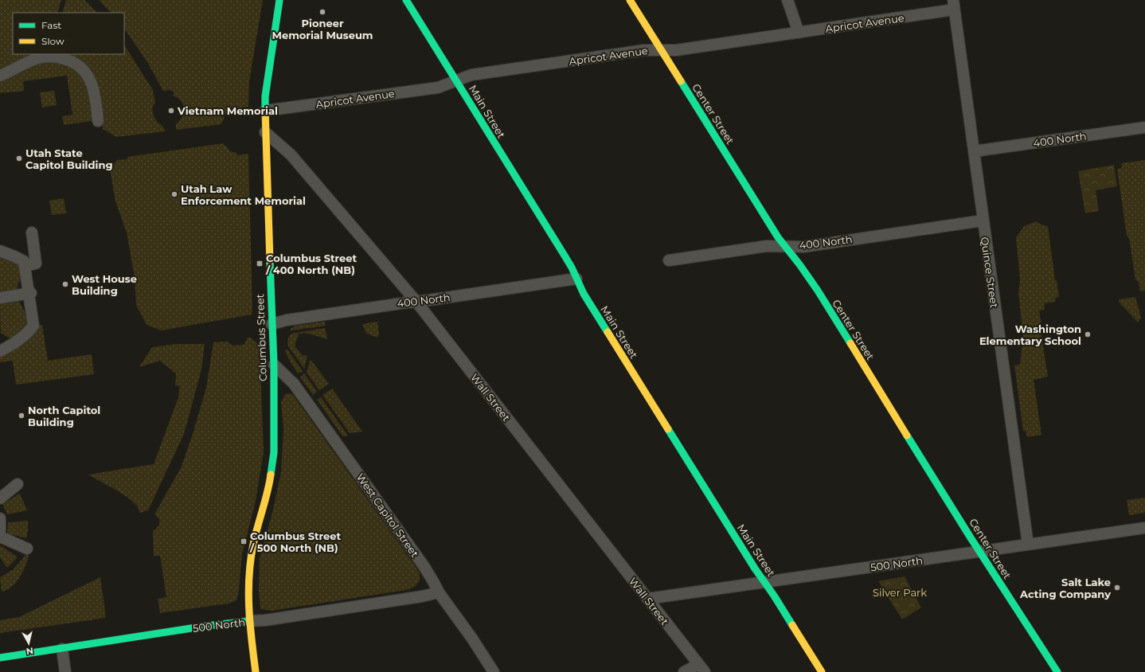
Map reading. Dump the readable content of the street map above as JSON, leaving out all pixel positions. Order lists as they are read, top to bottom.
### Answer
{
  "streets": {
    "street": [
      "Apricot Avenue",
      "Main Street",
      "Center Street",
      "400 North",
      "Quince Street",
      "Columbus Street",
      "Wall Street",
      "West Capitol Street",
      "500 North"
    ]
  },
  "crossings": [
    ["Apricot Avenue", "Main Street"],
    ["Apricot Avenue", "Center Street"],
    ["Apricot Avenue", "Quince Street"],
    ["Apricot Avenue", "Columbus Street"],
    ["Main Street", "400 North"],
    ["Main Street", "500 North"],
    ["Center Street", "400 North"],
    ["Center Street", "500 North"],
    ["400 North", "Quince Street"],
    ["400 North", "Columbus Street"],
    ["400 North", "Wall Street"],
    ["Quince Street", "500 North"],
    ["Columbus Street", "Wall Street"],
    ["Columbus Street", "West Capitol Street"],
    ["Columbus Street", "500 North"],
    ["Wall Street", "500 North"],
    ["West Capitol Street", "500 North"]
  ],
  "parks": ["Silver Park"],
  "places": {
    "other": [
      "Pioneer Memorial Museum",
      "Vietnam Memorial",
      "Utah State Capitol Building",
      "Utah Law Enforcement Memorial",
      "West House Building",
      "Washington Elementary School",
      "North Capitol Building",
      "Salt Lake Acting Company"
    ],
    "transit": ["Columbus Street / 400 North (NB)", "Columbus Street / 500 North (NB)"]
  },
  "legend": ["Fast", "Slow"],
  "north": "bottom"
}
